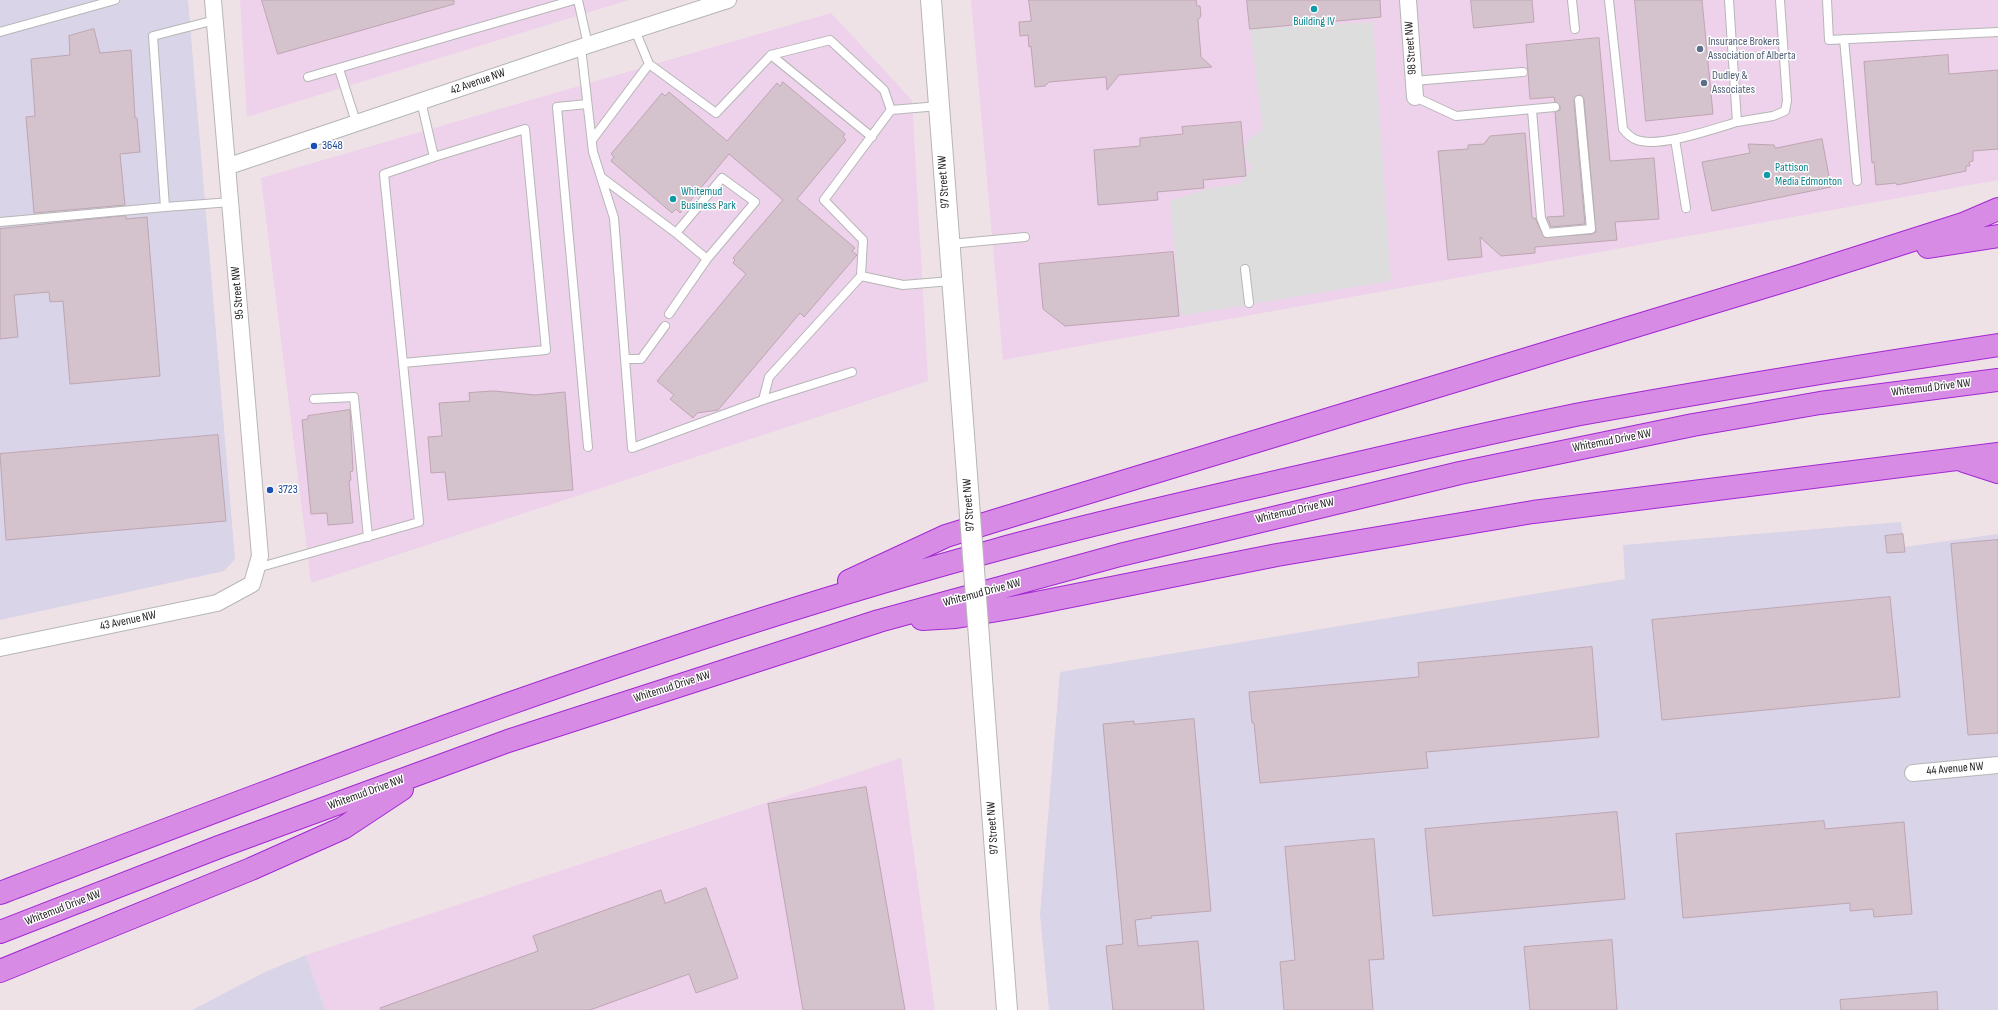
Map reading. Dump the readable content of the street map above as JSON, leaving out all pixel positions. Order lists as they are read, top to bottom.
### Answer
{
  "streets": {
    "highway": ["Whitemud Drive NW"],
    "street": [
      "98 Street NW",
      "42 Avenue NW",
      "97 Street NW",
      "95 Street NW",
      "43 Avenue NW",
      "44 Avenue NW"
    ]
  },
  "crossings": [
    ["42 Avenue NW", "95 Street NW"],
    ["95 Street NW", "43 Avenue NW"]
  ],
  "places": [
    "Building IV",
    "Insurance Brokers Association of Alberta",
    "Dudley & Associates",
    "3648",
    "Pattison Media Edmonton",
    "Whitemud Business Park",
    "3723"
  ]
}
